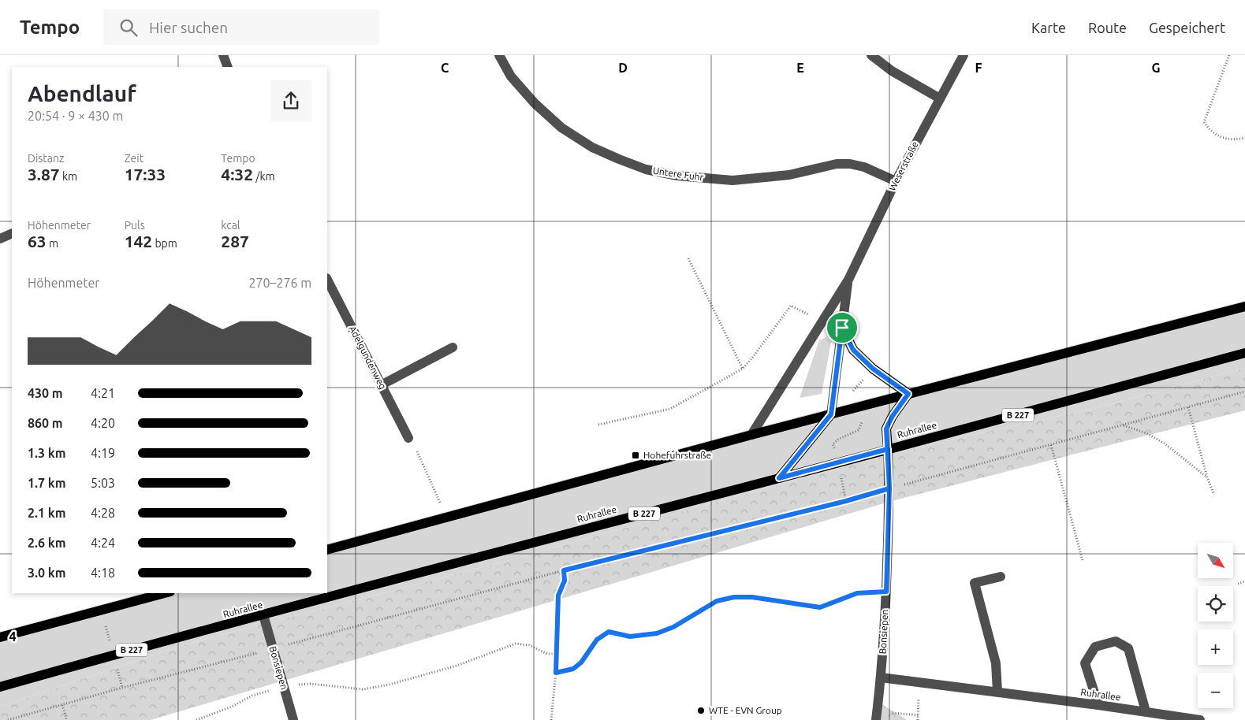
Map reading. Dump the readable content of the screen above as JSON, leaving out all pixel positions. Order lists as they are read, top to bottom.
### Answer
{
  "streets": {
    "main road": ["B 227", "Ruhrallee"],
    "street": [
      "Weserstraße",
      "Untere Fuhr",
      "Adelgundenweg",
      "Bonsiepen"
    ]
  },
  "crossings": [
    ["Weserstraße", "Untere Fuhr"],
    ["Ruhrallee", "Bonsiepen"]
  ],
  "places": {
    "transit": ["Hohefuhrstraße"],
    "other": ["WTE - EVN Group"]
  },
  "north": "bottom right",
  "page": {
    "header": "Tempo",
    "search": "Hier suchen",
    "nav": ["Karte", "Route", "Gespeichert"],
    "heading": ["Abendlauf", "20:54 · 9 × 430 m"],
    "stats": [
      ["Distanz", "3.87 km"],
      ["Zeit", "17:33"],
      ["Tempo", "4:32 /km"],
      ["Höhenmeter", "63 m"],
      ["Puls", "142 bpm"],
      ["kcal", "287"]
    ],
    "chart": ["Höhenmeter", "270–276 m"],
    "list": [
      {
        "name": "430 m",
        "note": "4:21"
      },
      {
        "name": "860 m",
        "note": "4:20"
      },
      {
        "name": "1.3 km",
        "note": "4:19"
      },
      {
        "name": "1.7 km",
        "note": "5:03"
      },
      {
        "name": "2.1 km",
        "note": "4:28"
      },
      {
        "name": "2.6 km",
        "note": "4:24"
      },
      {
        "name": "3.0 km",
        "note": "4:18"
      }
    ],
    "map_buttons": ["+", "−"]
  },
  "grid": {
    "columns": [
      "C",
      "D",
      "E",
      "F",
      "G"
    ],
    "rows": ["4"]
  }
}
